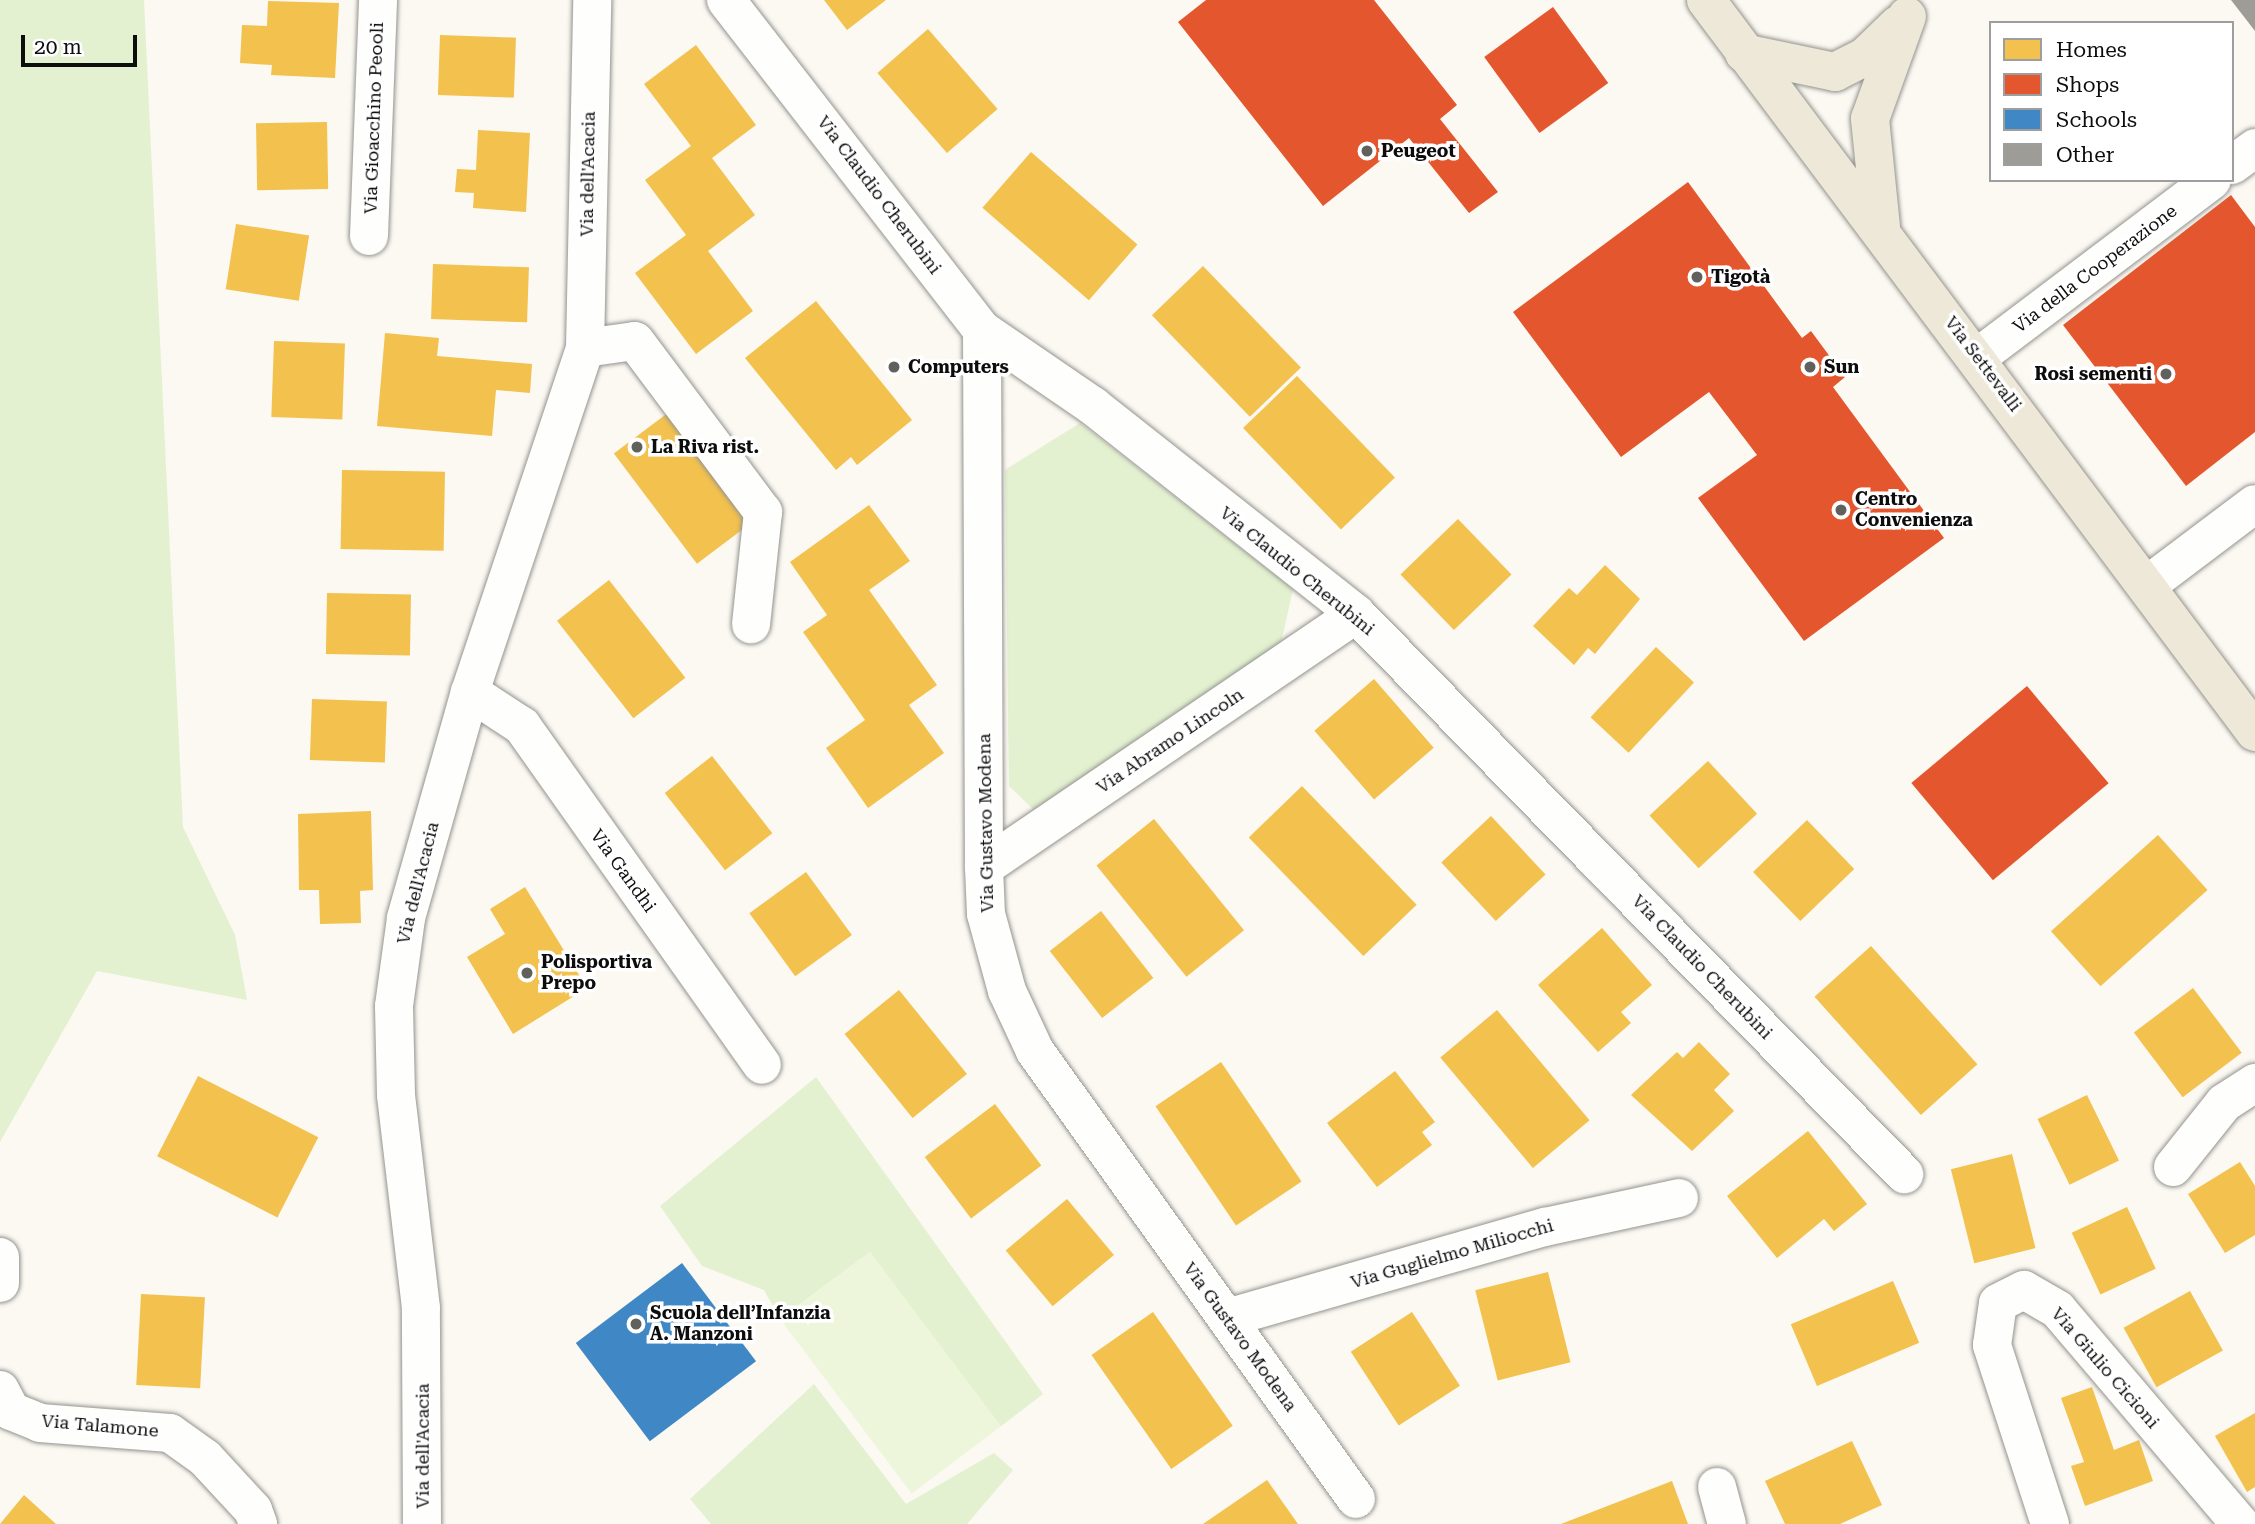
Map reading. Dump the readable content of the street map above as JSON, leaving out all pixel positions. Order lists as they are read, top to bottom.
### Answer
{
  "streets": {
    "main road": ["Via Settevalli"],
    "street": [
      "Via Gioacchino Peooli",
      "Via dell'Acacia",
      "Via Claudio Cherubini",
      "Via della Cooperazione",
      "Via Abramo Lincoln",
      "Via Gustavo Modena",
      "Via Gandhi",
      "Via Guglielmo Miliocchi",
      "Via Giulio Cicioni",
      "Via Talamone"
    ]
  },
  "crossings": [
    ["Via dell'Acacia", "Via Gandhi"],
    ["Via Claudio Cherubini", "Via Abramo Lincoln"],
    ["Via Claudio Cherubini", "Via Gustavo Modena"],
    ["Via della Cooperazione", "Via Settevalli"],
    ["Via Abramo Lincoln", "Via Gustavo Modena"],
    ["Via Gustavo Modena", "Via Guglielmo Miliocchi"]
  ],
  "places": [
    "Peugeot",
    "Tigotà",
    "Computers",
    "Sun",
    "Rosi sementi",
    "La Riva rist.",
    "Centro Convenienza",
    "Polisportiva Prepo",
    "Scuola dell’Infanzia A. Manzoni"
  ],
  "legend": [
    "Homes",
    "Shops",
    "Schools",
    "Other"
  ],
  "scale_bar": "20 m"
}
